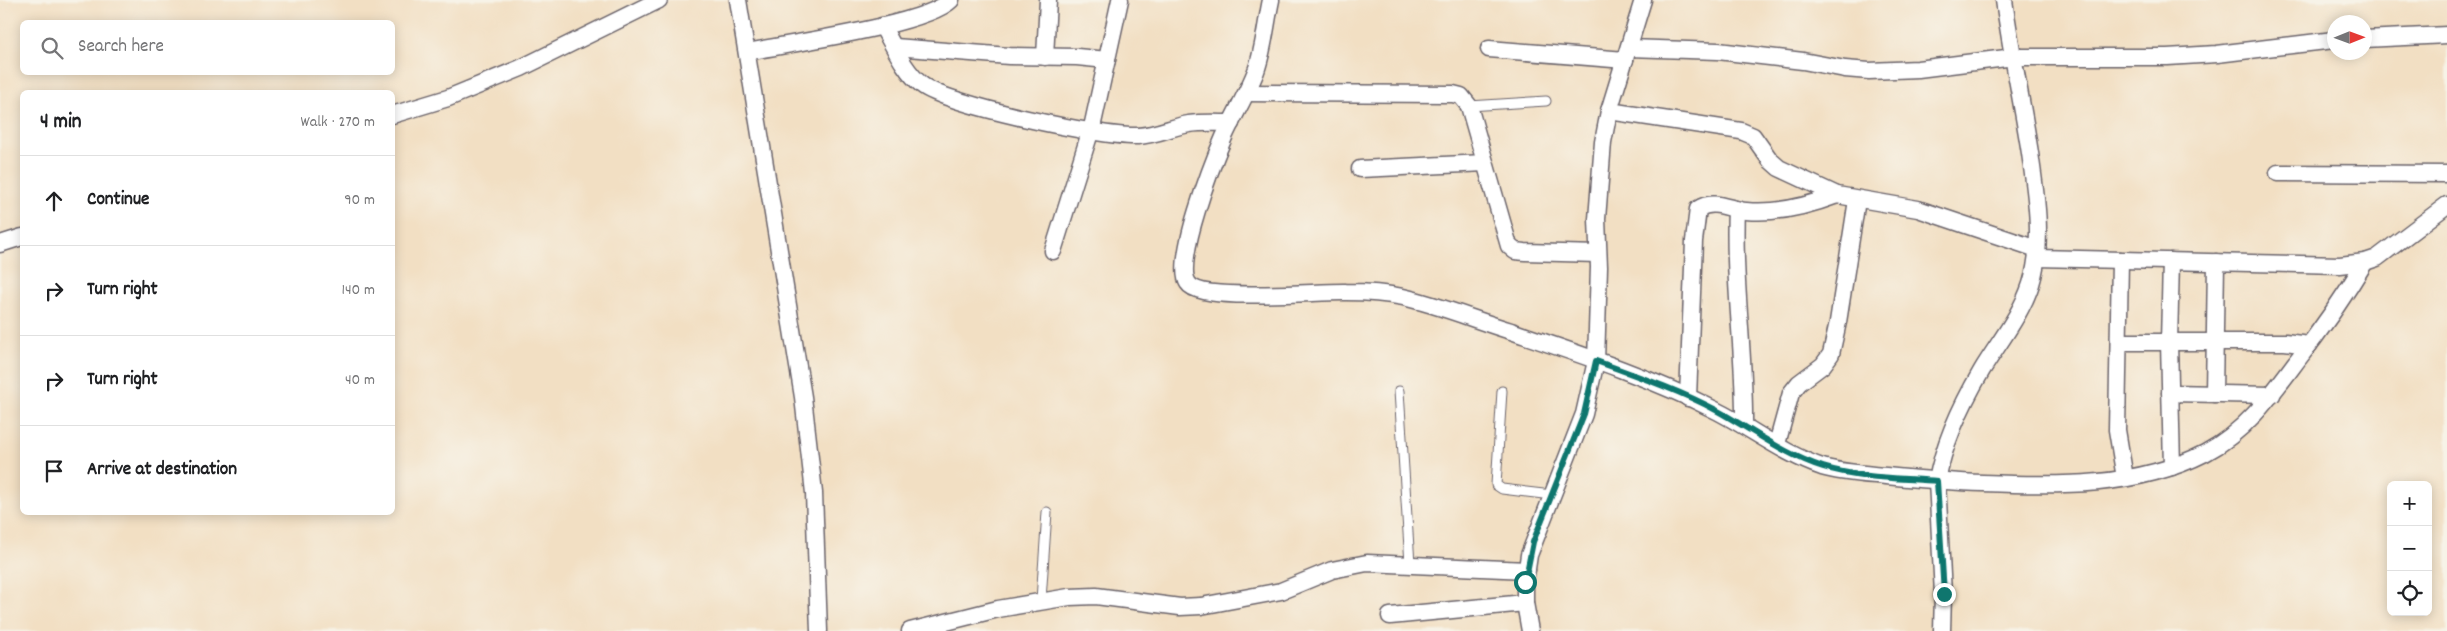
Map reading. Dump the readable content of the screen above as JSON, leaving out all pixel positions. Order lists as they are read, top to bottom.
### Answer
{
  "north": "right",
  "page": {
    "search": "Search here",
    "heading": ["4 min", "Walk · 270 m"],
    "list": [
      ["Continue", "90 m"],
      ["Turn right", "140 m"],
      ["Turn right", "40 m"],
      "Arrive at destination"
    ],
    "map_buttons": ["+", "−"]
  }
}
